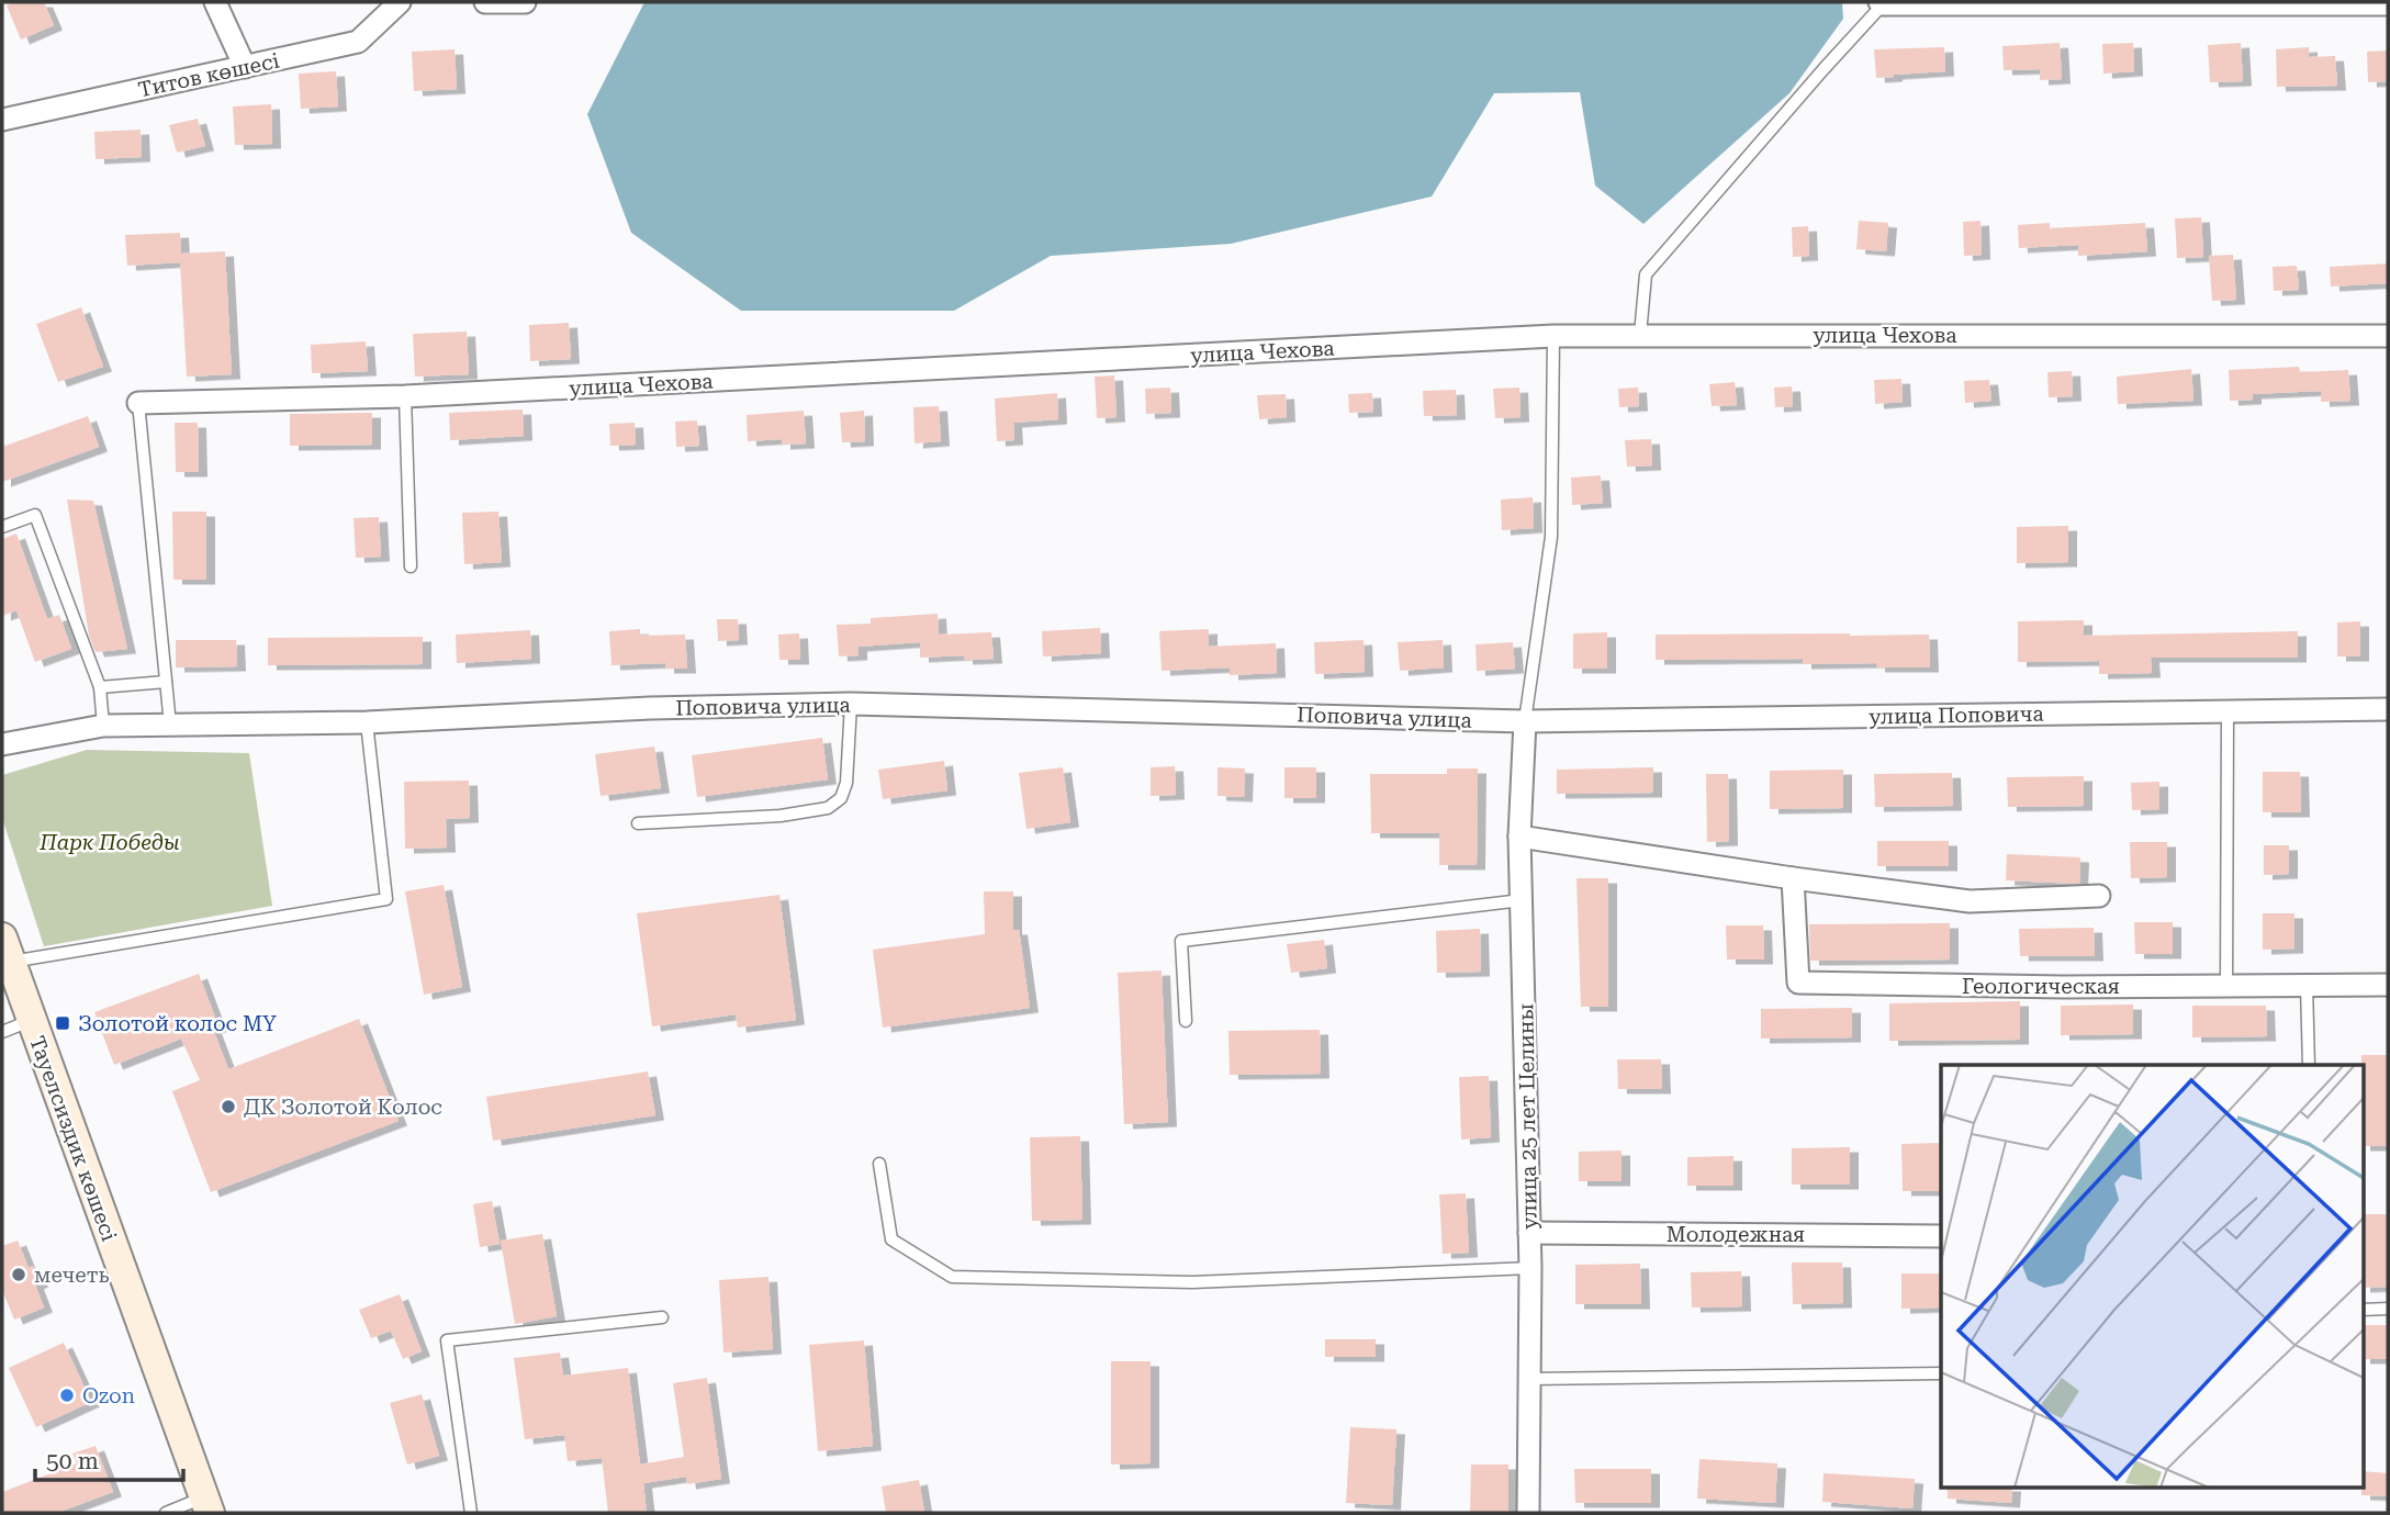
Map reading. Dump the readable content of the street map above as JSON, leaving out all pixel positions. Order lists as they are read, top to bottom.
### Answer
{
  "streets": {
    "street": [
      "Титов көшесі",
      "улица Чехова",
      "Поповича улица",
      "улица Поповича",
      "Геологическая",
      "улица 25 лет Целины",
      "Тауелсиздик көшесі",
      "Молодежная"
    ]
  },
  "crossings": [
    ["Поповича улица", "улица Поповича"],
    ["Поповича улица", "улица 25 лет Целины"],
    ["улица Поповича", "улица 25 лет Целины"],
    ["улица 25 лет Целины", "Молодежная"]
  ],
  "parks": ["Парк Победы"],
  "places": {
    "transit": ["Золотой колос МҮ"],
    "other": ["ДК Золотой Колос", "мечеть", "Ozon"]
  },
  "scale_bar": "50 m"
}
